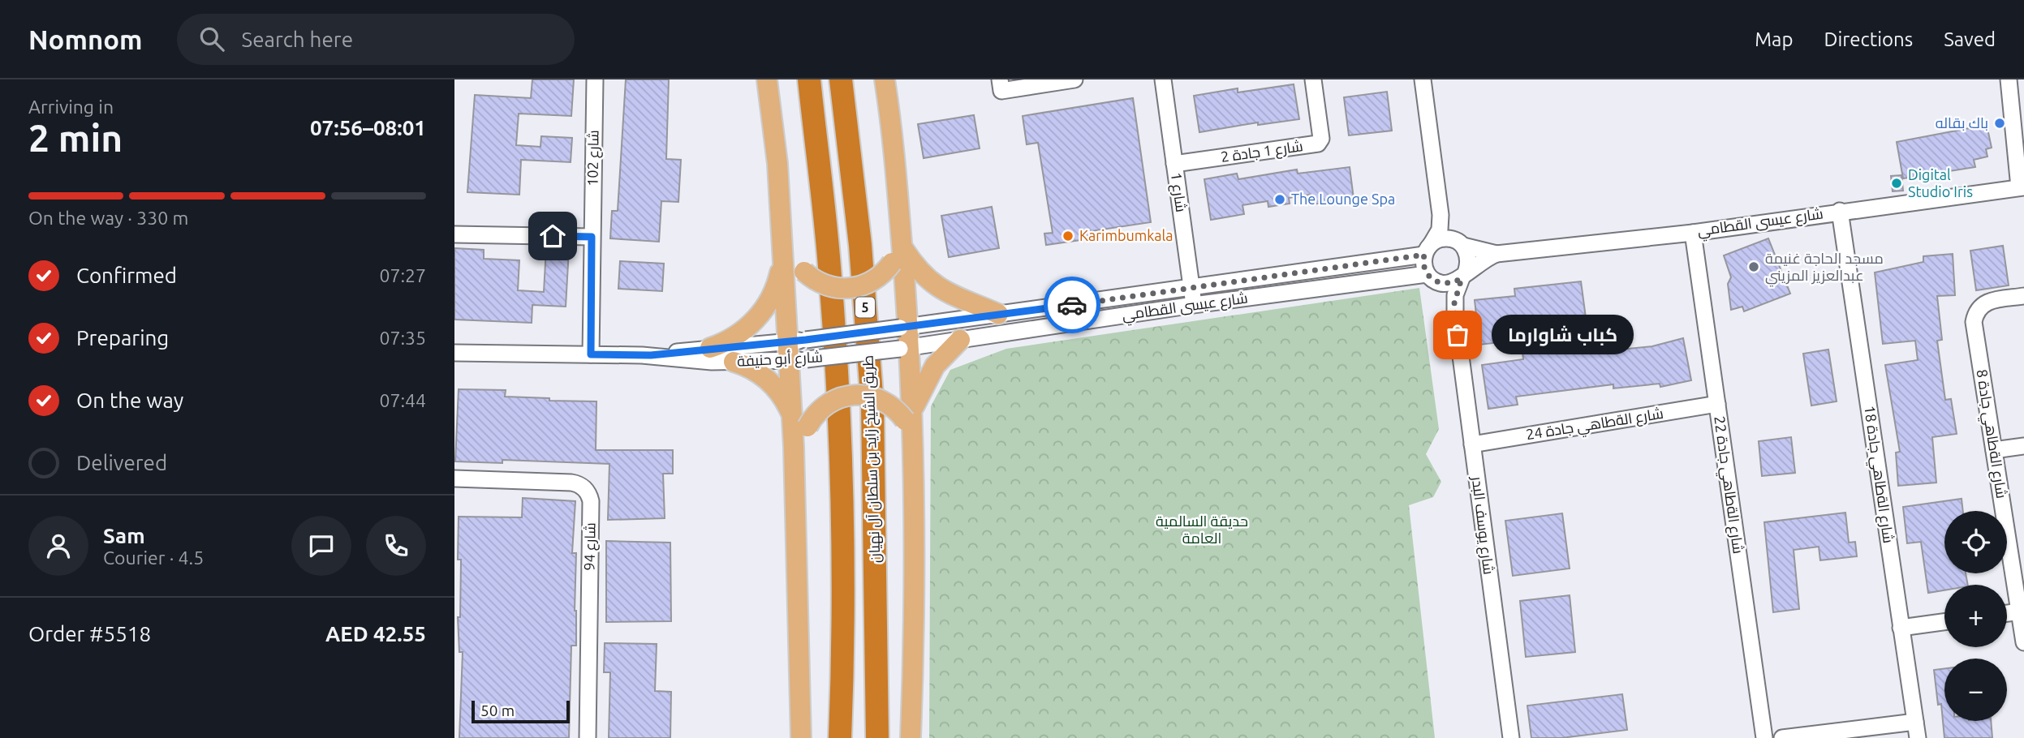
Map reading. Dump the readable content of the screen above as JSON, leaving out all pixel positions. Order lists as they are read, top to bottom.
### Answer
{
  "streets": {
    "highway": ["5", "طريق الشيخ زايد بن سلطان آل نهيان"],
    "street": [
      "شارع 1 جادة 2",
      "شارع 102",
      "شارع 1",
      "شارع عيسى القطامي",
      "شارع أبو حنيفة",
      "شارع الةطاهي جادة 24",
      "شارع الةطاهي جادة 8",
      "شارع الةطاهي جادة 18",
      "شارع الةطاهي جادة 22",
      "شارع يوسف البدر",
      "شارع 94"
    ]
  },
  "crossings": [
    ["شارع 1 جادة 2", "شارع 1"],
    ["شارع 102", "شارع أبو حنيفة"],
    ["شارع 1", "شارع عيسى القطامي"],
    ["شارع عيسى القطامي", "شارع أبو حنيفة"],
    ["شارع عيسى القطامي", "شارع الةطاهي جادة 18"],
    ["شارع عيسى القطامي", "شارع الةطاهي جادة 22"],
    ["شارع عيسى القطامي", "شارع يوسف البدر"],
    ["شارع الةطاهي جادة 24", "شارع الةطاهي جادة 22"],
    ["شارع الةطاهي جادة 24", "شارع يوسف البدر"]
  ],
  "parks": ["حديقة السالمية العامة"],
  "places": [
    "باك بقاله",
    "Digital Studio Iris",
    "The Lounge Spa",
    "Karimbumkala",
    "مسجد الحاجة غنيمة عبدالعزيز المزيني",
    "كباب شاوارما"
  ],
  "scale_bar": "50 m",
  "page": {
    "header": "Nomnom",
    "search": "Search here",
    "nav": ["Map", "Directions", "Saved"],
    "heading": ["2 min", "Arriving in", "07:56–08:01"],
    "panel": [
      "Sam",
      "Courier · 4.5",
      "Order #5518",
      "AED 42.55"
    ],
    "bar": "On the way · 330 m",
    "list": [
      ["Confirmed", "07:27"],
      ["Preparing", "07:35"],
      ["On the way", "07:44"],
      "Delivered"
    ],
    "bubble": "كباب شاوارما",
    "map_buttons": ["+", "−"],
    "scale": "50 m"
  }
}
